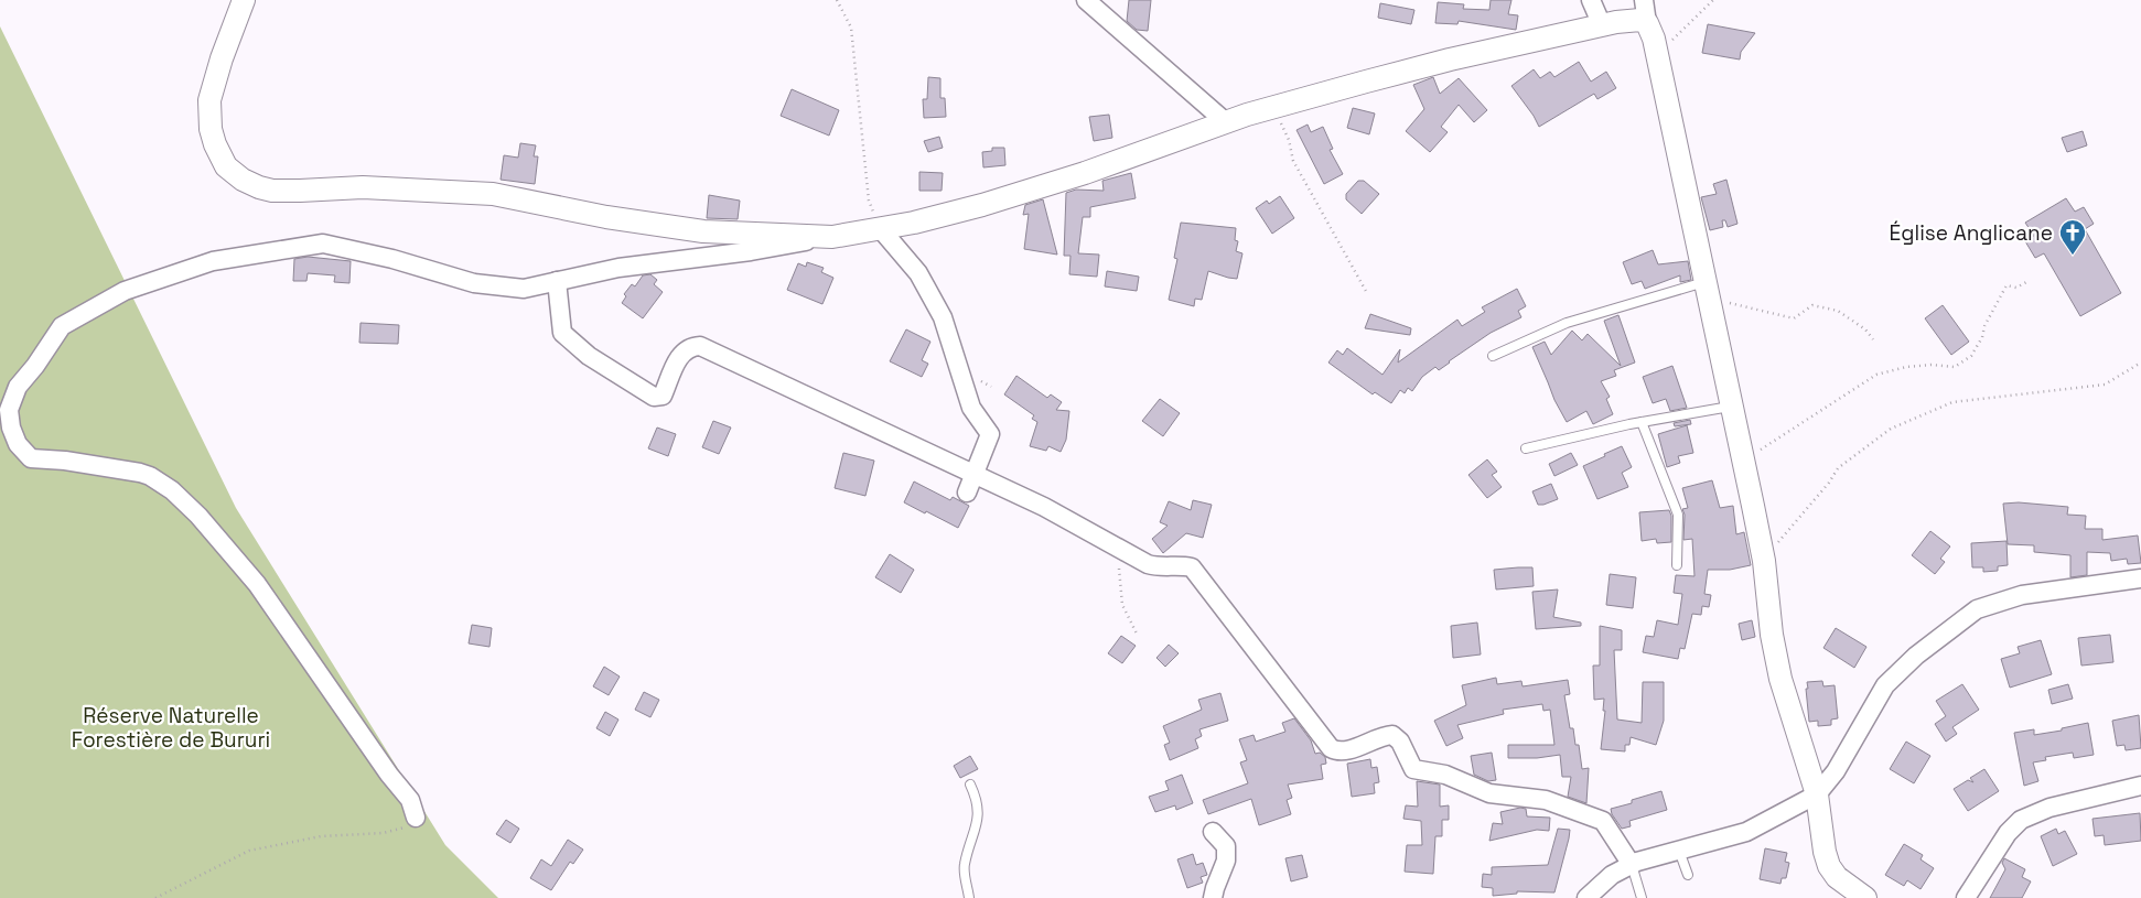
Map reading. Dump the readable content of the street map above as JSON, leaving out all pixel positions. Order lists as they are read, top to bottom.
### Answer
{
  "parks": ["Réserve Naturelle Forestière de Bururi"],
  "places": {
    "church": ["Église Anglicane"]
  }
}
